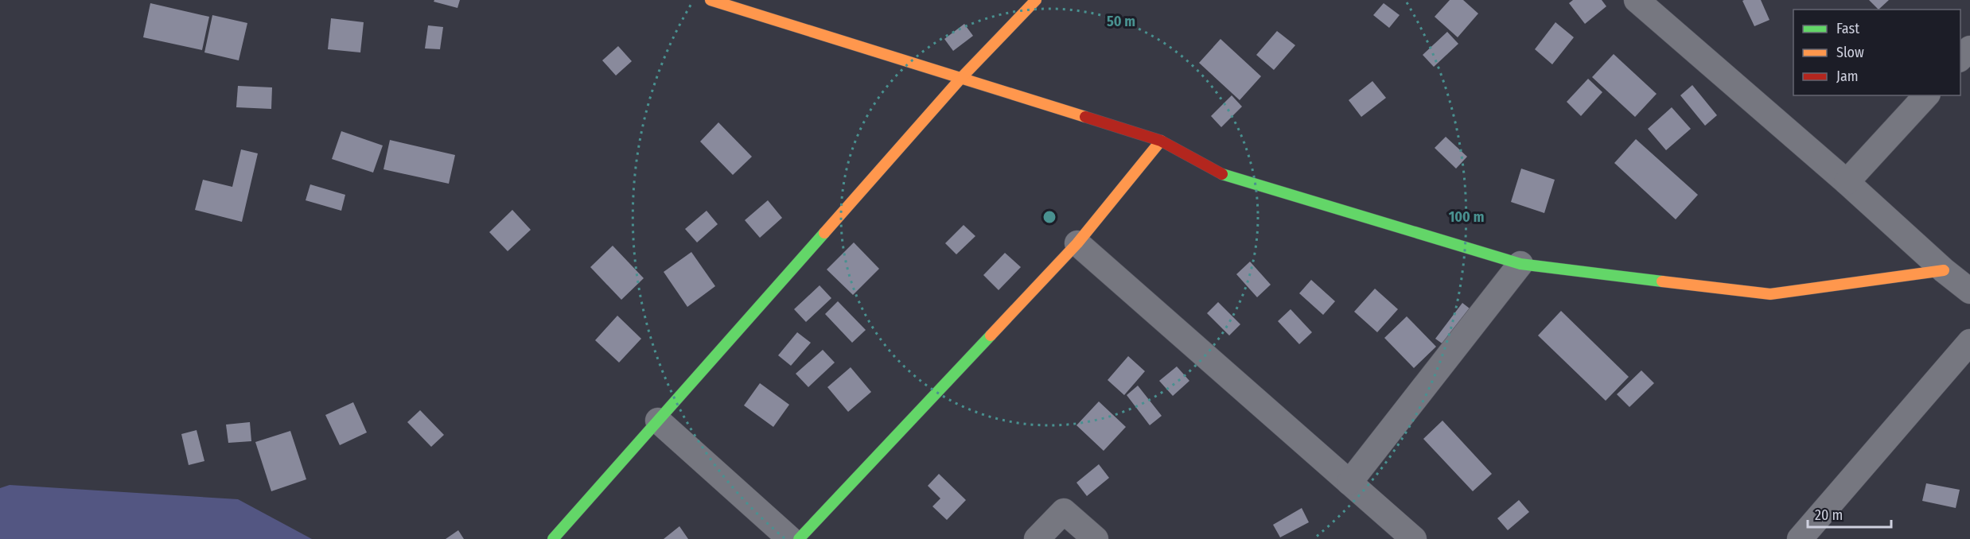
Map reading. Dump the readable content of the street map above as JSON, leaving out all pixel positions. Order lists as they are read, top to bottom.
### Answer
{
  "legend": ["Fast", "Slow", "Jam"],
  "scale_bar": "20 m",
  "rings": ["50 m", "100 m"]
}
